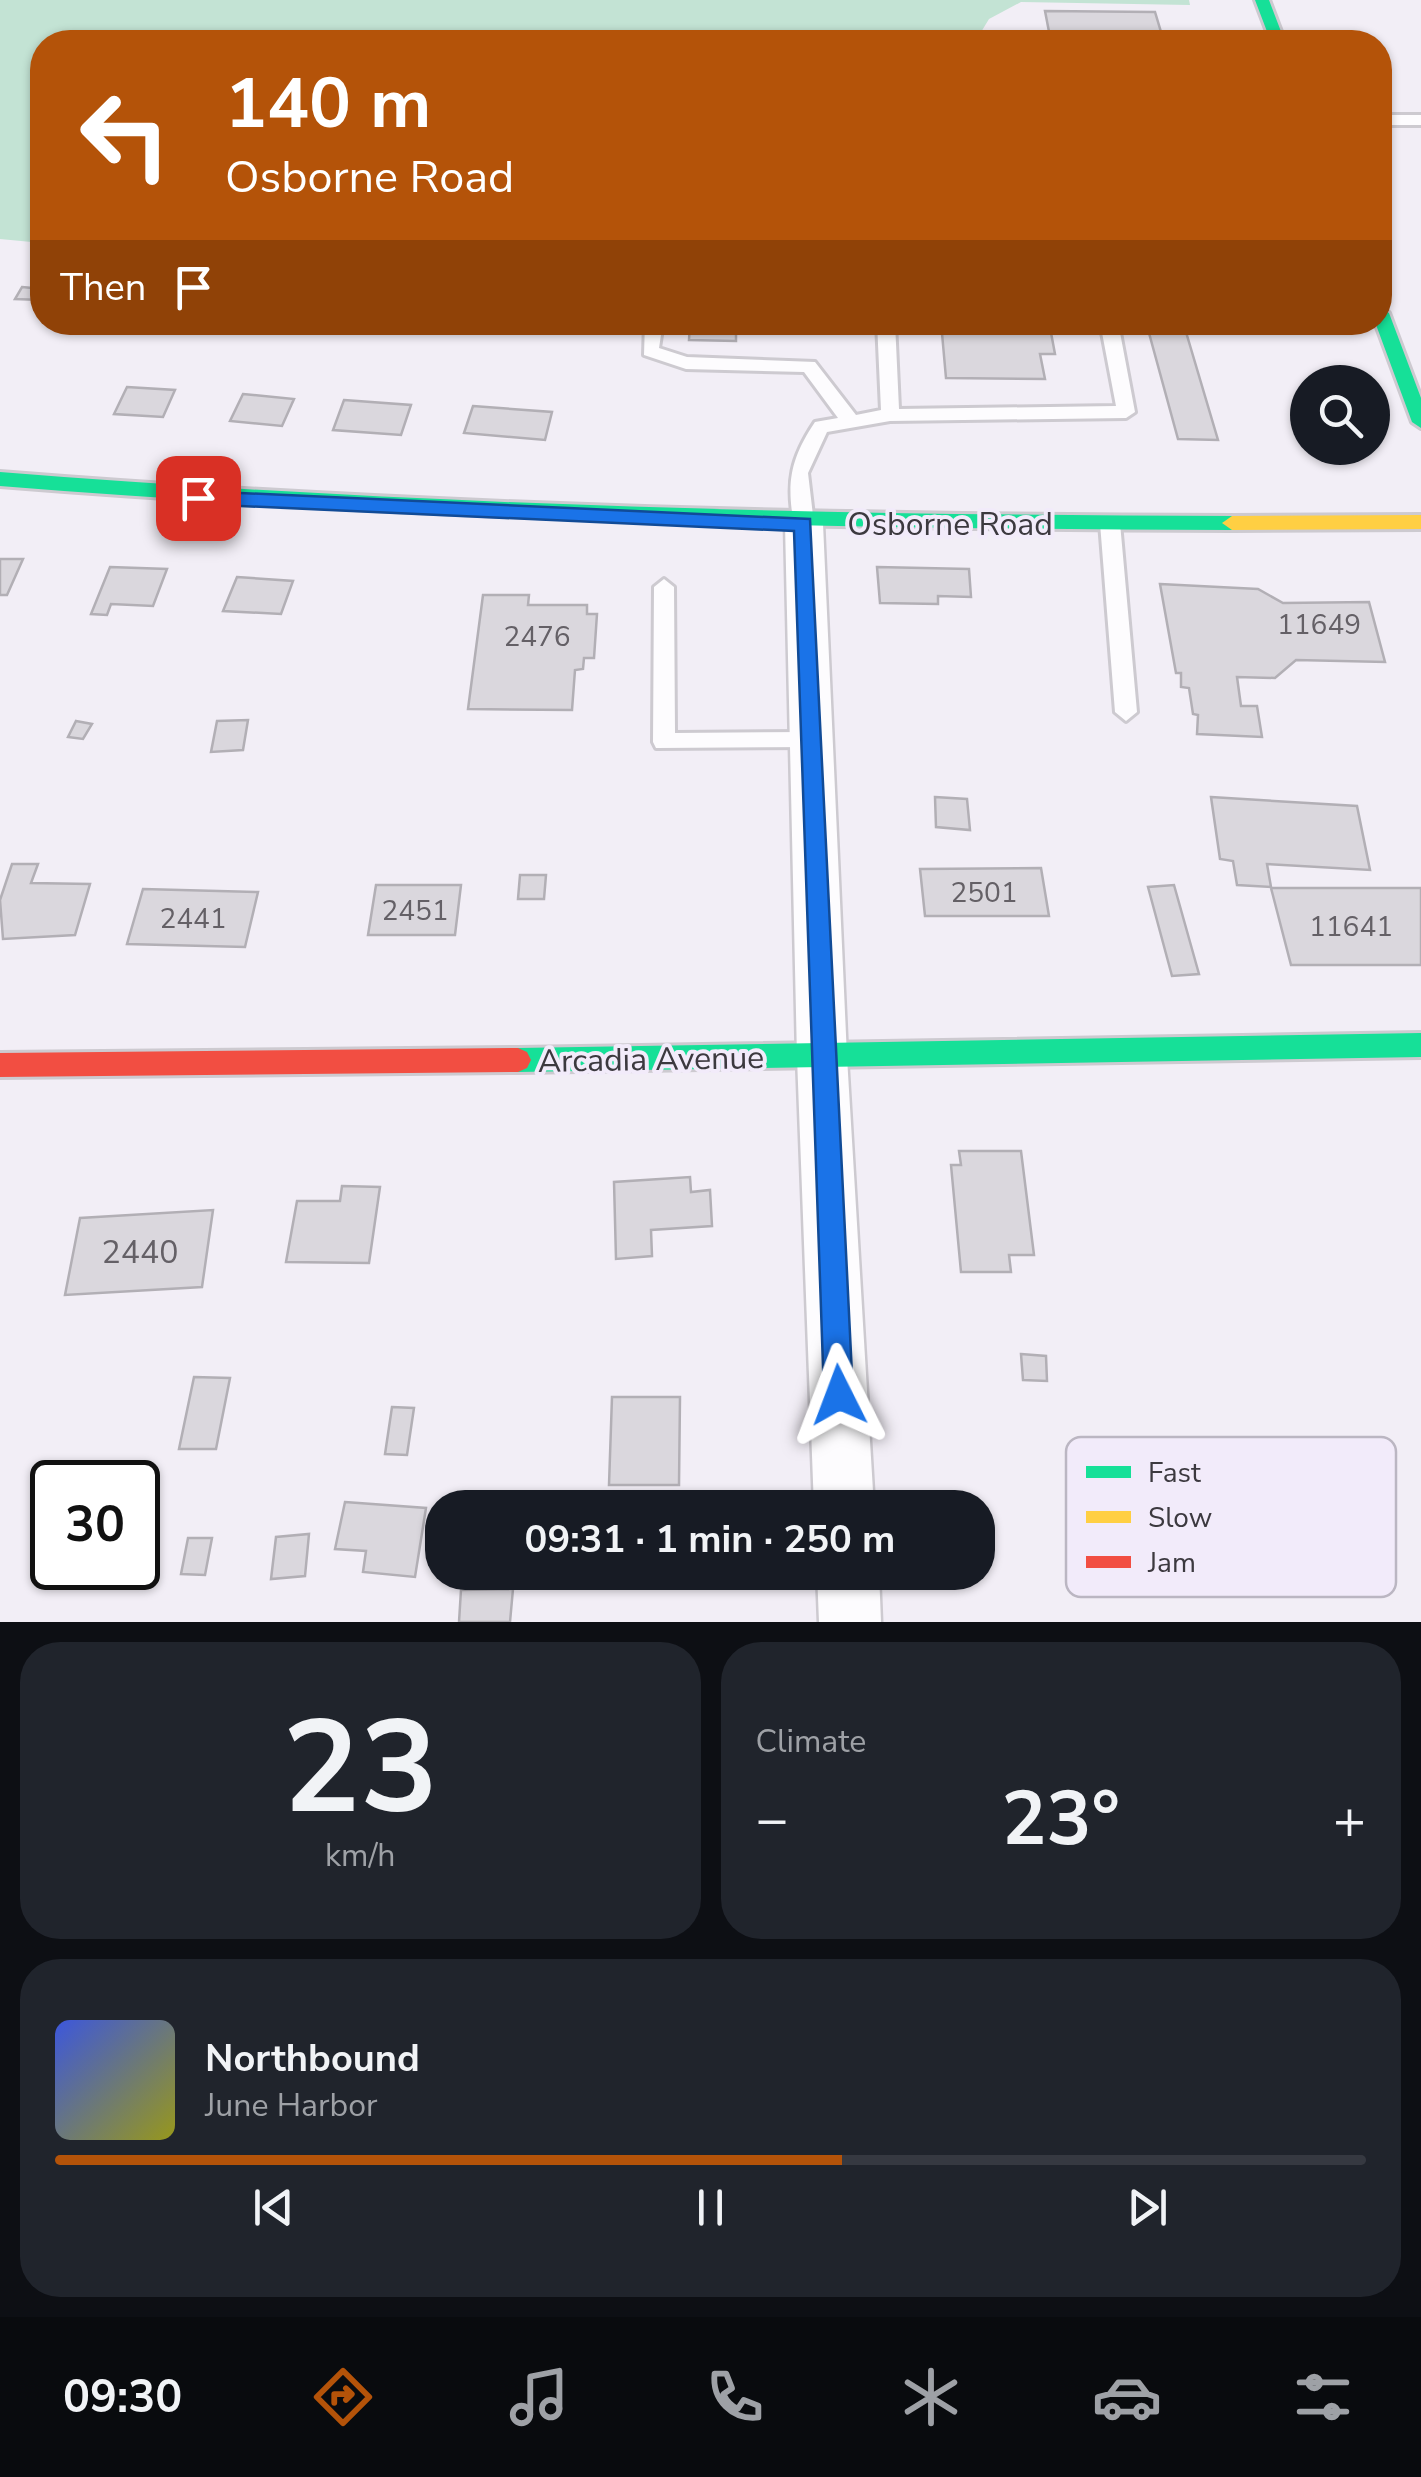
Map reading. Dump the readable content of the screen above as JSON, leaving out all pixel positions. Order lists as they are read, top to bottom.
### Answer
{
  "streets": {
    "street": ["Osborne Road", "Arcadia Avenue"]
  },
  "house_numbers": [
    "11649",
    "2476",
    "2501",
    "2451",
    "2441",
    "11641",
    "2440"
  ],
  "legend": ["Fast", "Slow", "Jam"],
  "page": {
    "turn": ["140 m", "Osborne Road"],
    "then": "Then",
    "limit": "30",
    "trip": "09:31 · 1 min · 250 m",
    "tile": [
      ["23", "km/h"],
      "Climate"
    ],
    "heat": ["−", "23°", "+"],
    "song": ["Northbound", "June Harbor"],
    "tabs": "09:30"
  }
}
